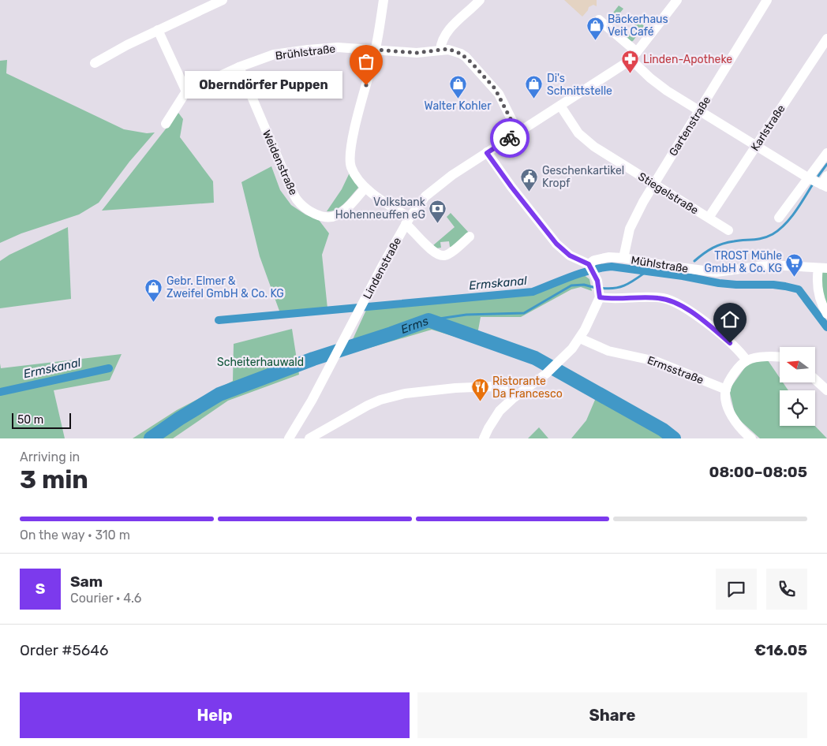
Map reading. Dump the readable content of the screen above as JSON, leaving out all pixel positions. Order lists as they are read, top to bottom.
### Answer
{
  "streets": {
    "street": [
      "Brühlstraße",
      "Gartenstraße",
      "Karlstraße",
      "Weidenstraße",
      "Stiegelstraße",
      "Mühlstraße",
      "Lindenstraße",
      "Ermsstraße"
    ]
  },
  "crossings": [
    ["Brühlstraße", "Weidenstraße"],
    ["Brühlstraße", "Lindenstraße"],
    ["Gartenstraße", "Stiegelstraße"],
    ["Gartenstraße", "Mühlstraße"],
    ["Karlstraße", "Stiegelstraße"],
    ["Stiegelstraße", "Lindenstraße"]
  ],
  "water": ["Ermskanal", "Erms"],
  "parks": ["Scheiterhauwald"],
  "places": {
    "shop": [
      "Bäckerhaus Veit Café",
      "Walter Kohler",
      "Di's Schnittstelle",
      "Gebr. Elmer & Zweifel GmbH & Co. KG"
    ],
    "pharmacy": ["Linden-Apotheke"],
    "other": ["Oberndörfer Puppen"],
    "public building": ["Geschenkartikel Kropf"],
    "bank": ["Volksbank Hohenneuffen eG"],
    "supermarket": ["TROST Mühle GmbH & Co. KG"],
    "restaurant": ["Ristorante Da Francesco"]
  },
  "scale_bar": "50 m",
  "north": "left",
  "page": {
    "bubble": "Oberndörfer Puppen",
    "scale": "50 m",
    "heading": ["3 min", "Arriving in", "08:00–08:05"],
    "panel": [
      "Sam",
      "Courier · 4.6",
      "Order #5646",
      "€16.05"
    ],
    "bar": "On the way · 310 m",
    "round": "S",
    "buttons": ["Help", "Share"]
  }
}
